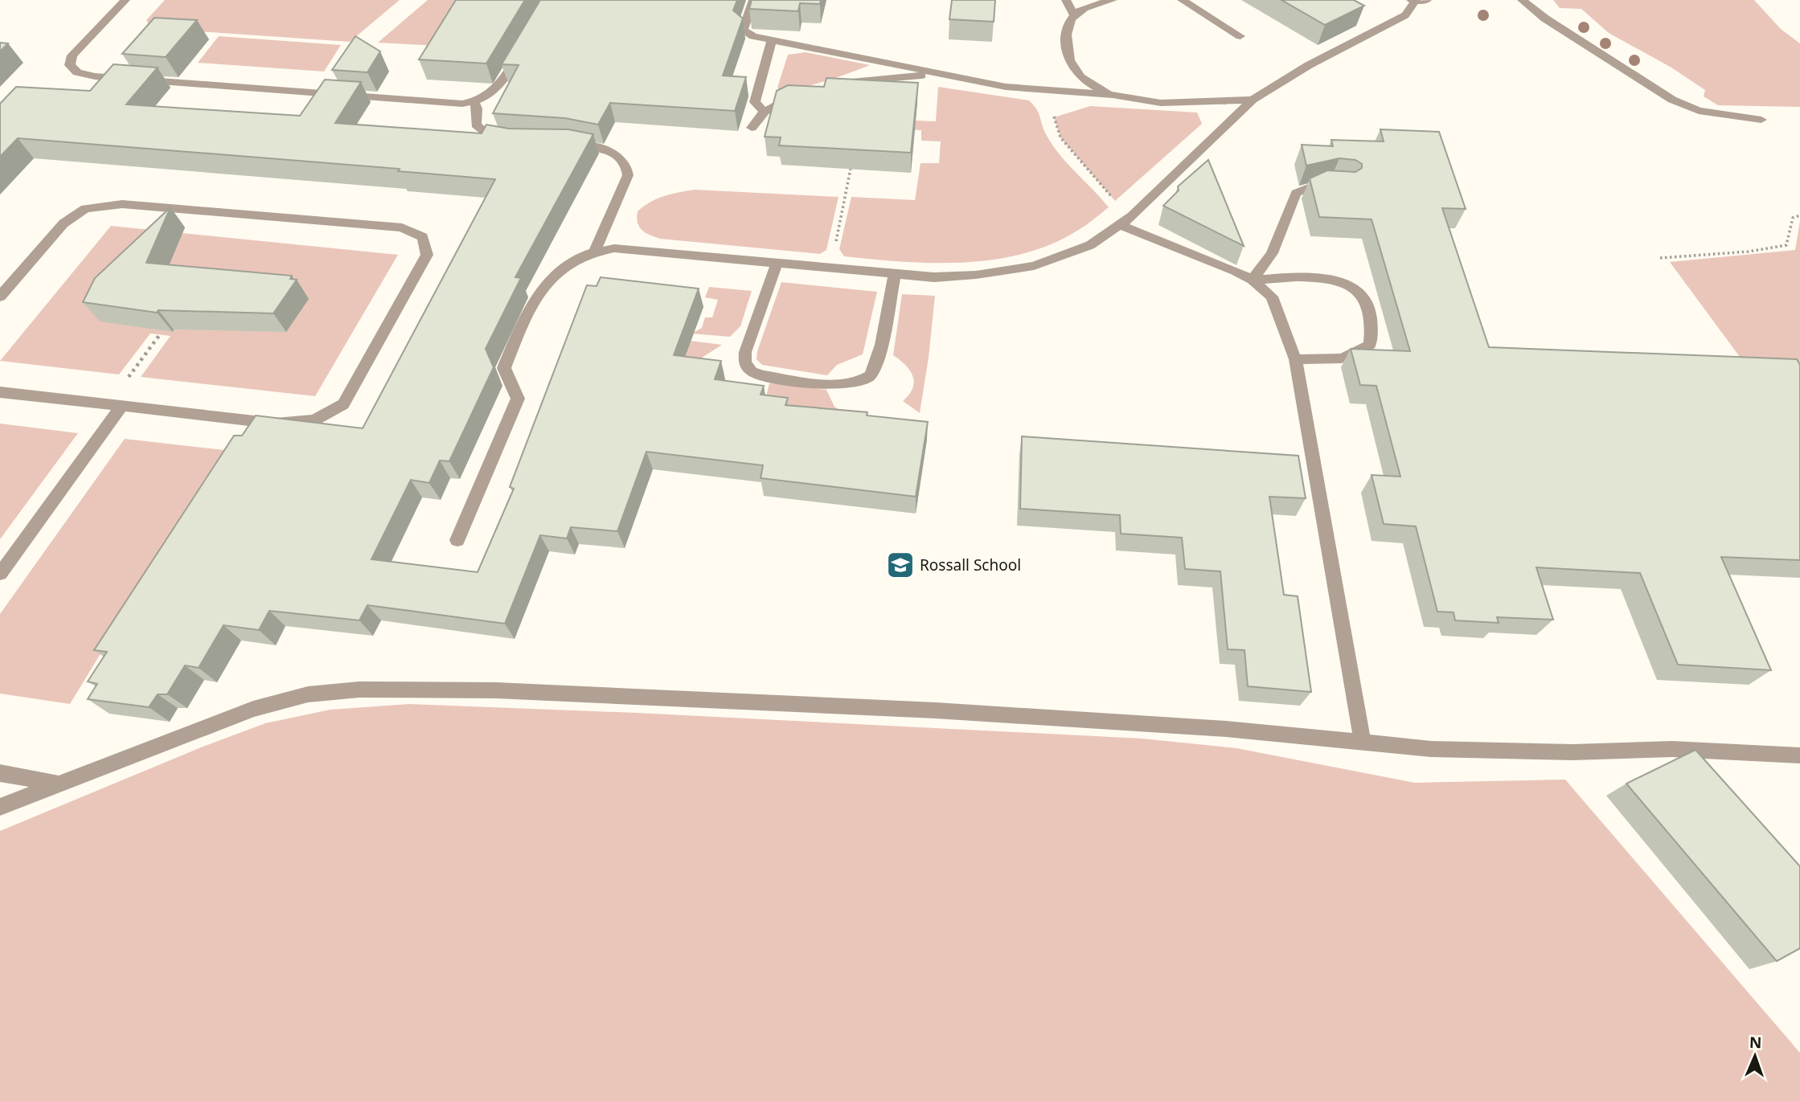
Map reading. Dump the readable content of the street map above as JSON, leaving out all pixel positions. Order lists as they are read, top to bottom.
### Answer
{
  "places": {
    "school or university": ["Rossall School"]
  },
  "north": "top"
}
